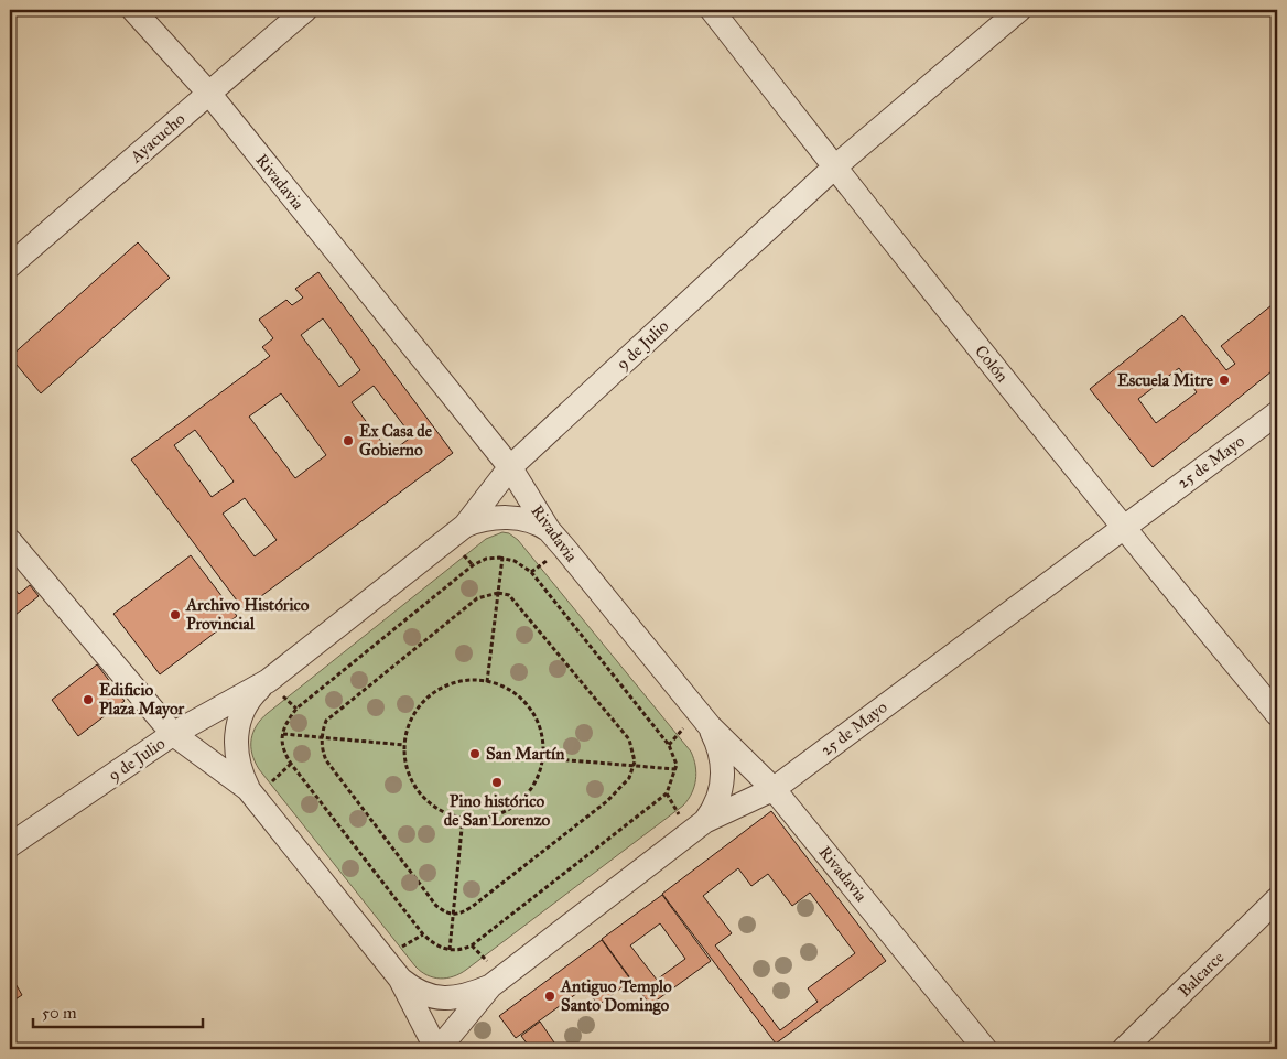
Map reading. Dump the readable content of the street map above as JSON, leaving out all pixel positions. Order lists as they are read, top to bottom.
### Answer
{
  "streets": {
    "street": [
      "Ayacucho",
      "Rivadavia",
      "9 de Julio",
      "Colón",
      "25 de Mayo",
      "Balcarce"
    ]
  },
  "crossings": [
    ["Ayacucho", "Rivadavia"],
    ["Rivadavia", "9 de Julio"],
    ["Rivadavia", "25 de Mayo"],
    ["9 de Julio", "Colón"],
    ["Colón", "25 de Mayo"]
  ],
  "places": [
    "Escuela Mitre",
    "Ex Casa de Gobierno",
    "Archivo Histórico Provincial",
    "Edificio Plaza Mayor",
    "San Martín",
    "Pino histórico de San Lorenzo",
    "Antiguo Templo Santo Domingo"
  ],
  "scale_bar": "50 m"
}
